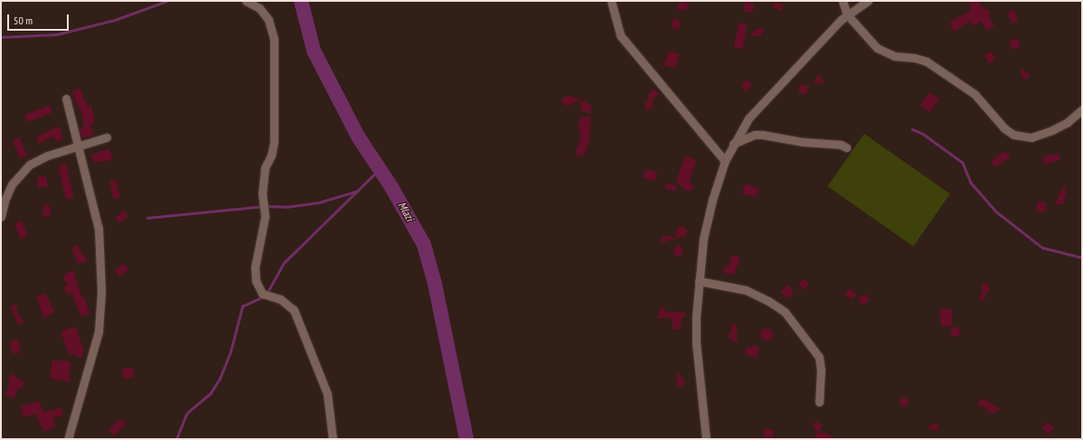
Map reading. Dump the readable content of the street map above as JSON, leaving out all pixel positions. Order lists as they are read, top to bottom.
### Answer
{
  "water": ["Mlazi"],
  "scale_bar": "50 m"
}
